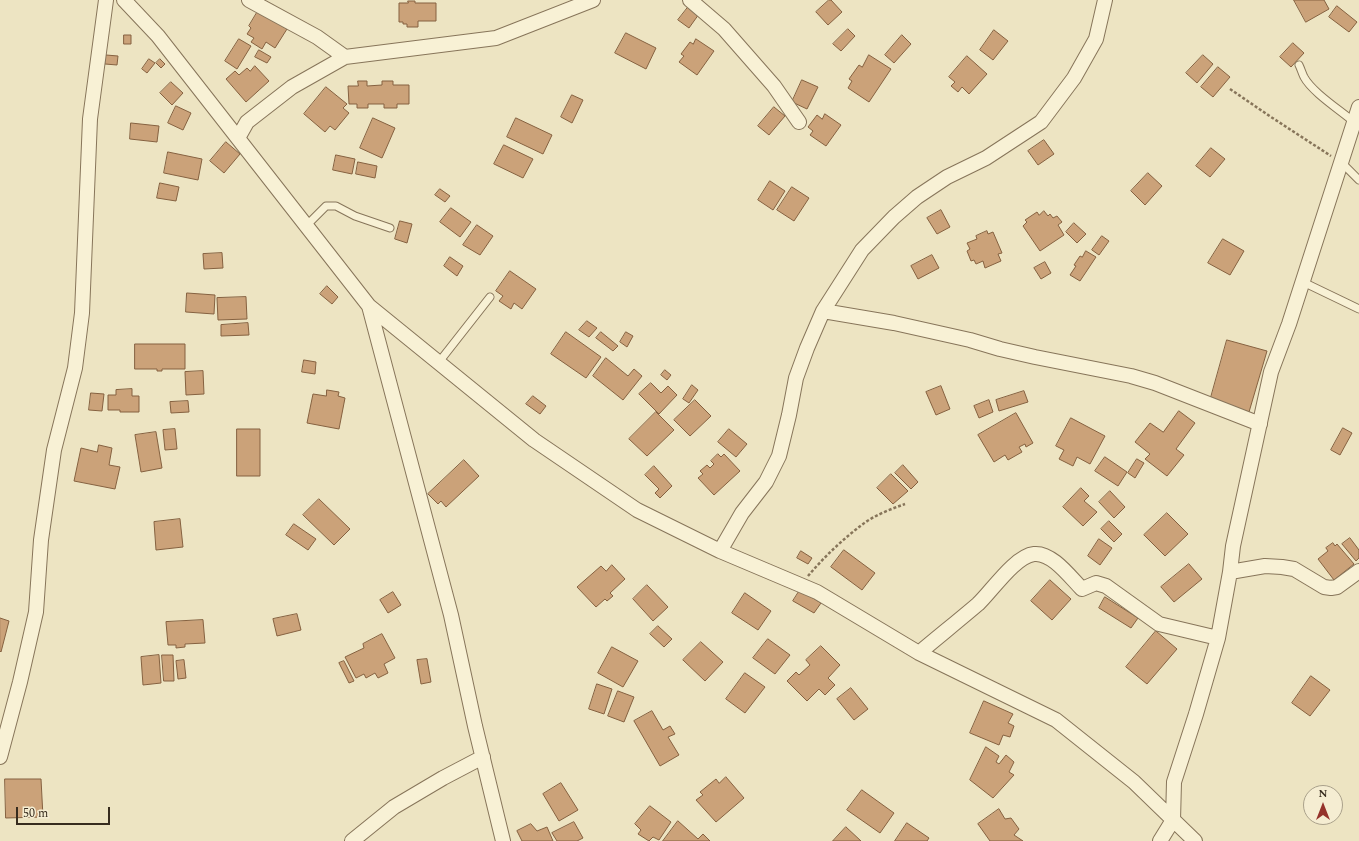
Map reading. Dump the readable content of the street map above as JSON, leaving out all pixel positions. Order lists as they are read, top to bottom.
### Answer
{
  "scale_bar": "50 m",
  "north": "top"
}
